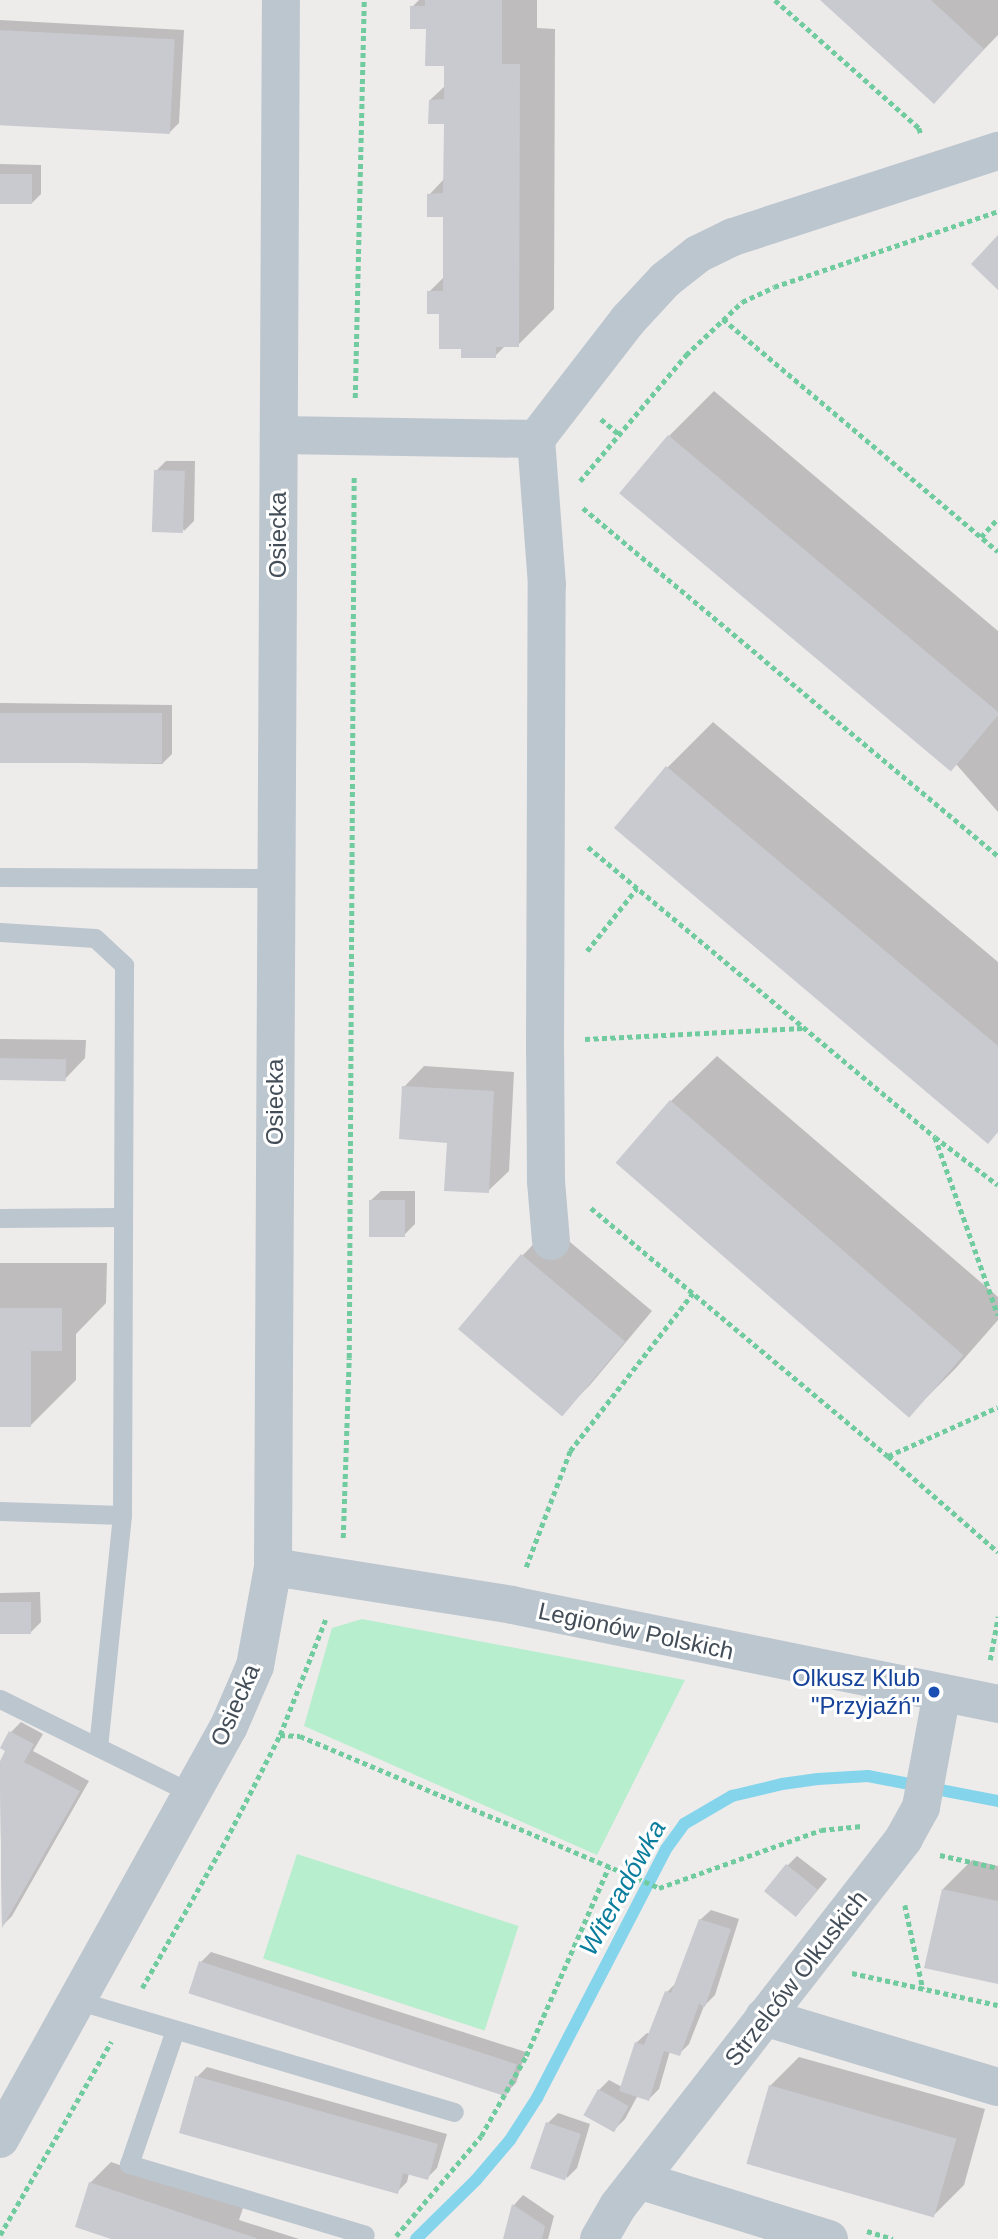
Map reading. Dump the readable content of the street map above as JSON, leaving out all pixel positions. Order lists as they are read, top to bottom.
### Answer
{
  "streets": {
    "street": ["Osiecka", "Legionów Polskich", "Strzelców Olkuskich"]
  },
  "crossings": [
    ["Osiecka", "Legionów Polskich"],
    ["Legionów Polskich", "Strzelców Olkuskich"]
  ],
  "water": ["Witeradówka"],
  "places": ["Olkusz Klub \"Przyjaźń\""]
}
